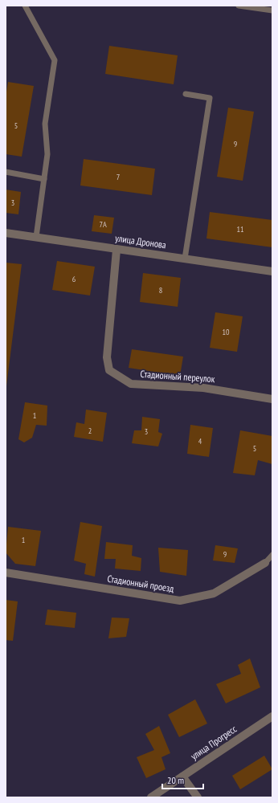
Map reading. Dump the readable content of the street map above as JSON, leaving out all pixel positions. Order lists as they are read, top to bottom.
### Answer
{
  "streets": {
    "street": [
      "улица Дронова",
      "Стадионный переулок",
      "Стадионный проезд",
      "улица Прогресс"
    ]
  },
  "crossings": [
    ["улица Дронова", "Стадионный переулок"]
  ],
  "house_numbers": [
    "5",
    "9",
    "7",
    "3",
    "7А",
    "11",
    "6",
    "8",
    "10",
    "1",
    "2",
    "3",
    "4",
    "5",
    "1",
    "9"
  ],
  "scale_bar": "20 m"
}
